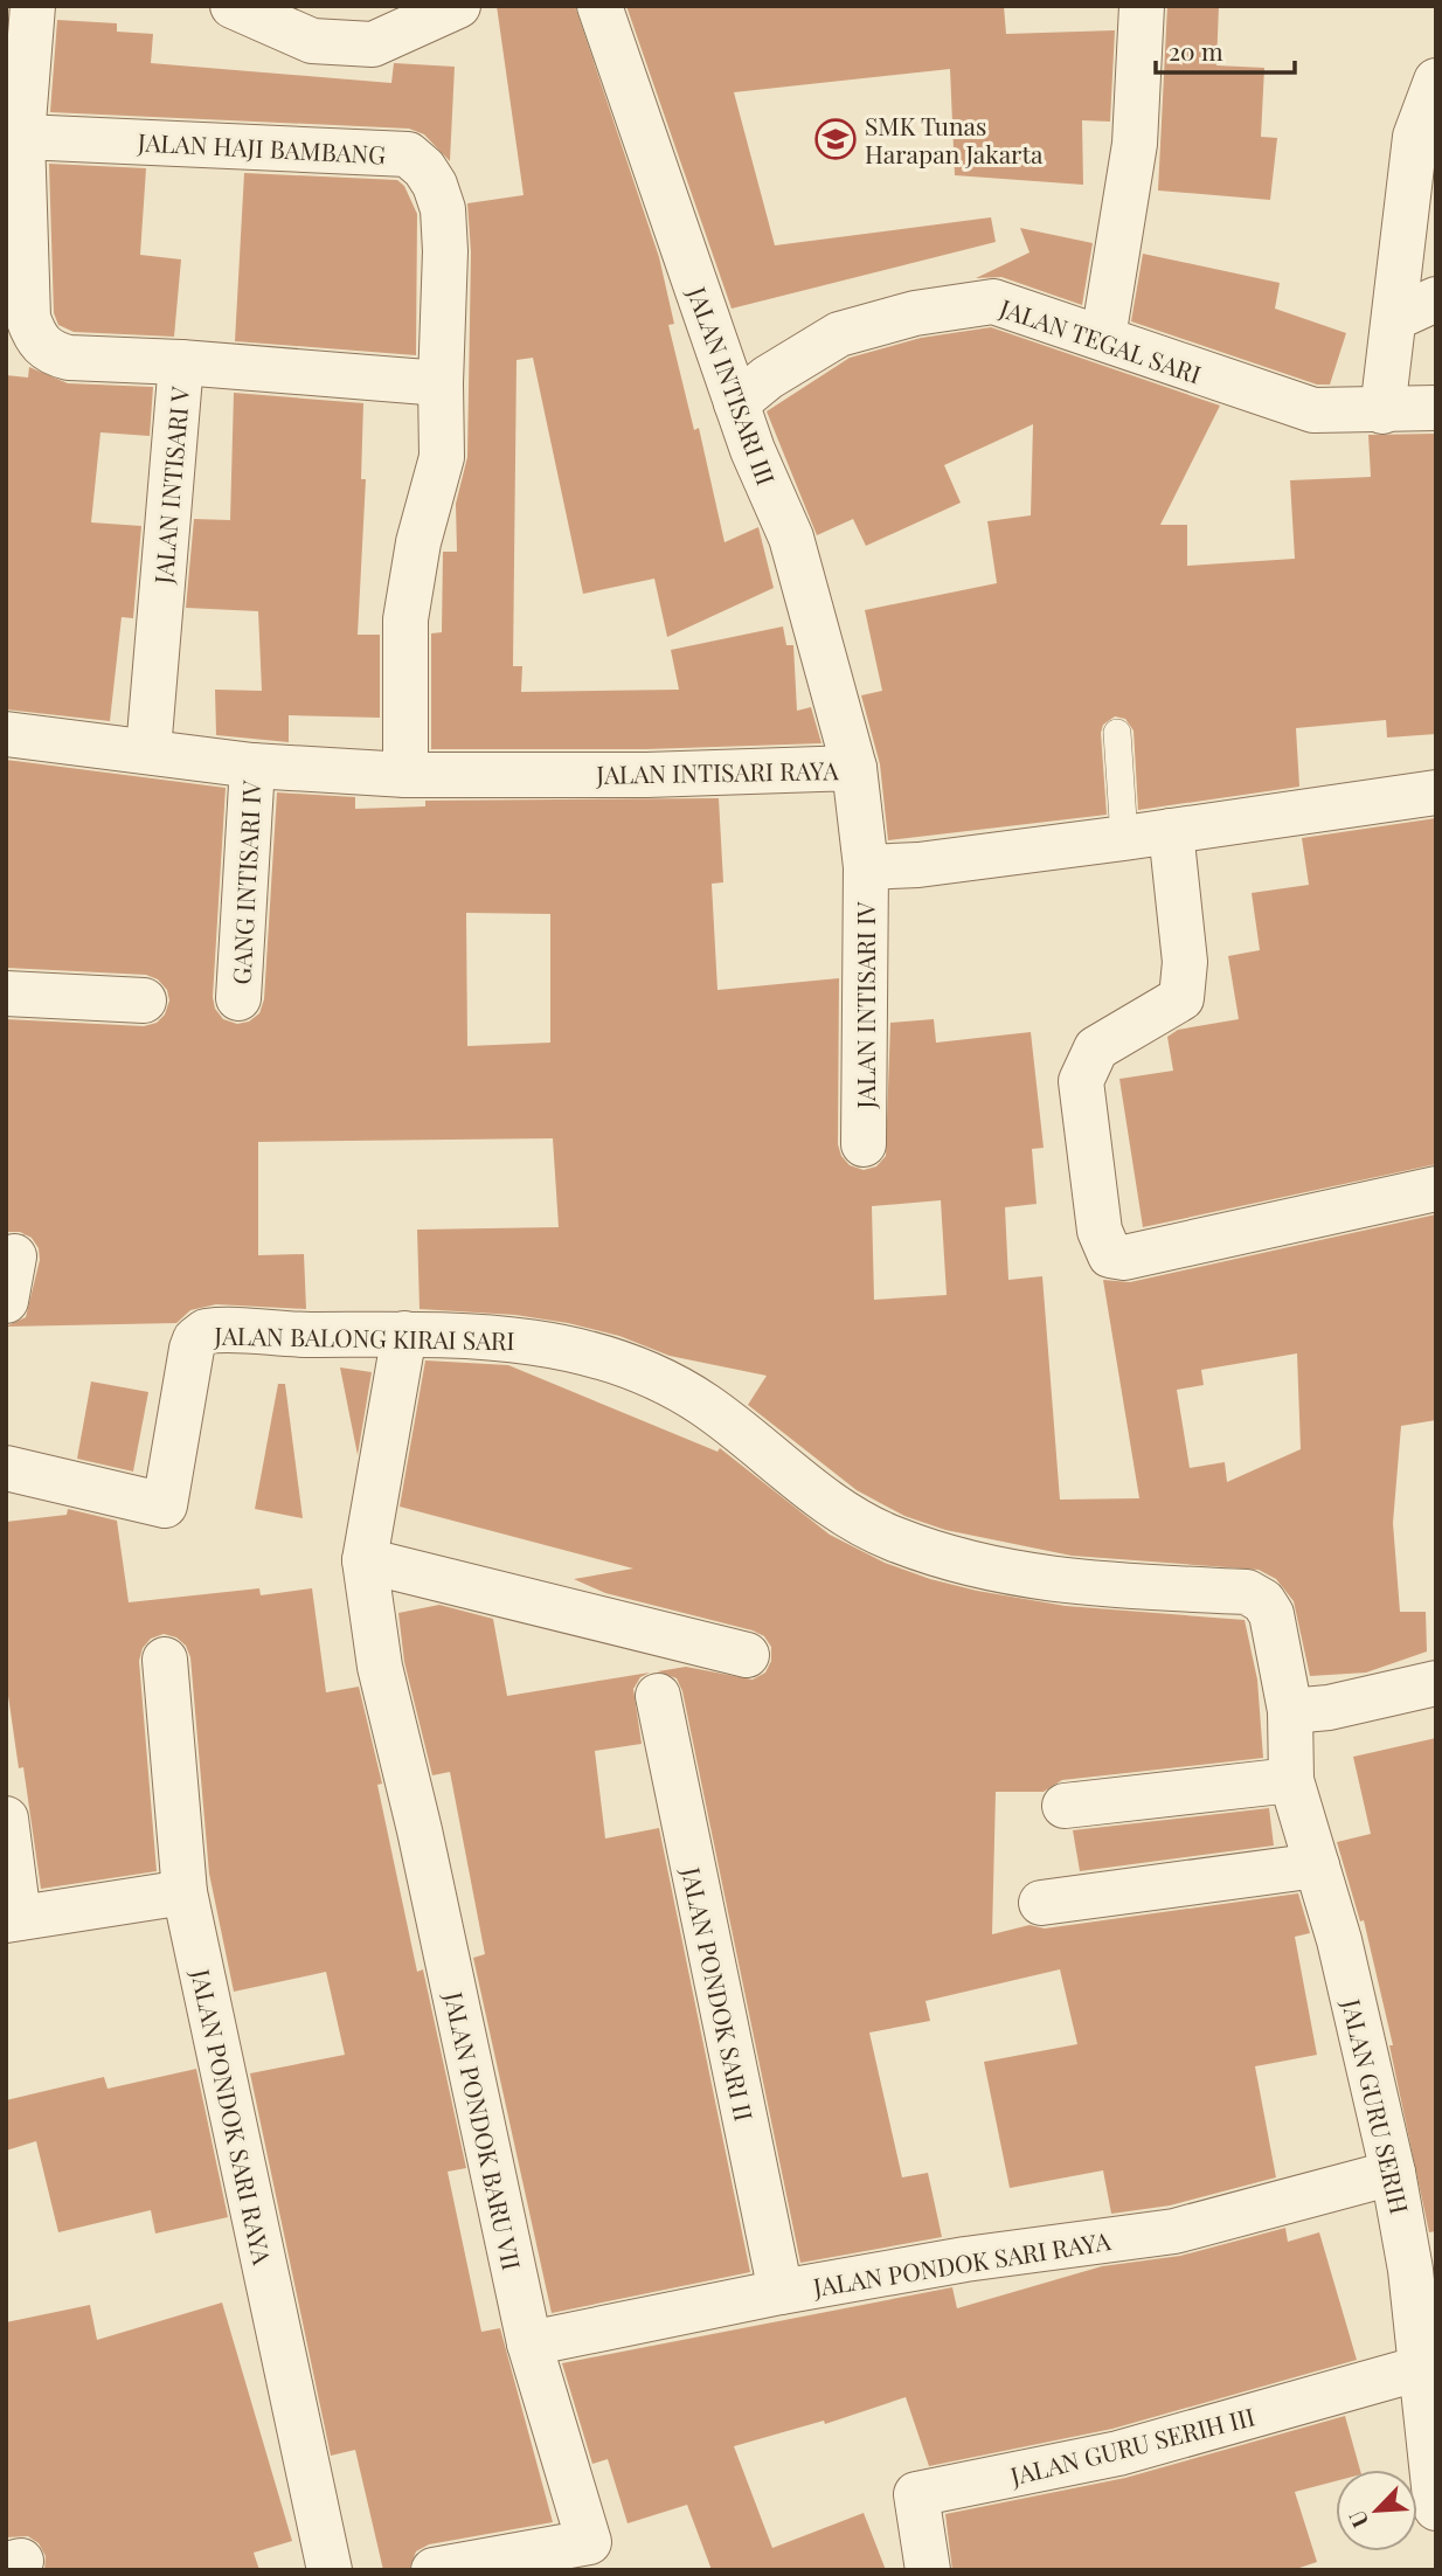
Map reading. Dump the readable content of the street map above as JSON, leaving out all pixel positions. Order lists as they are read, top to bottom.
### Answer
{
  "streets": {
    "street": [
      "JALAN HAJI BAMBANG",
      "JALAN TEGAL SARI",
      "JALAN INTISARI III",
      "JALAN INTISARI V",
      "JALAN INTISARI RAYA",
      "GANG INTISARI IV",
      "JALAN INTISARI IV",
      "JALAN BALONG KIRAI SARI",
      "JALAN PONDOK SARI II",
      "JALAN GURU SERIH",
      "JALAN PONDOK SARI RAYA",
      "JALAN PONDOK BARU VII",
      "JALAN GURU SERIH III"
    ]
  },
  "crossings": [
    ["JALAN HAJI BAMBANG", "JALAN INTISARI V"],
    ["JALAN HAJI BAMBANG", "JALAN INTISARI RAYA"],
    ["JALAN TEGAL SARI", "JALAN INTISARI III"],
    ["JALAN INTISARI III", "JALAN INTISARI RAYA"],
    ["JALAN INTISARI V", "JALAN INTISARI RAYA"],
    ["JALAN INTISARI RAYA", "GANG INTISARI IV"],
    ["JALAN INTISARI RAYA", "JALAN INTISARI IV"],
    ["JALAN BALONG KIRAI SARI", "JALAN GURU SERIH"],
    ["JALAN BALONG KIRAI SARI", "JALAN PONDOK BARU VII"],
    ["JALAN PONDOK SARI II", "JALAN PONDOK SARI RAYA"],
    ["JALAN GURU SERIH", "JALAN PONDOK SARI RAYA"],
    ["JALAN GURU SERIH", "JALAN GURU SERIH III"],
    ["JALAN PONDOK SARI RAYA", "JALAN PONDOK BARU VII"]
  ],
  "places": {
    "school or university": ["SMK Tunas Harapan Jakarta"]
  },
  "scale_bar": "20 m",
  "north": "bottom left"
}
